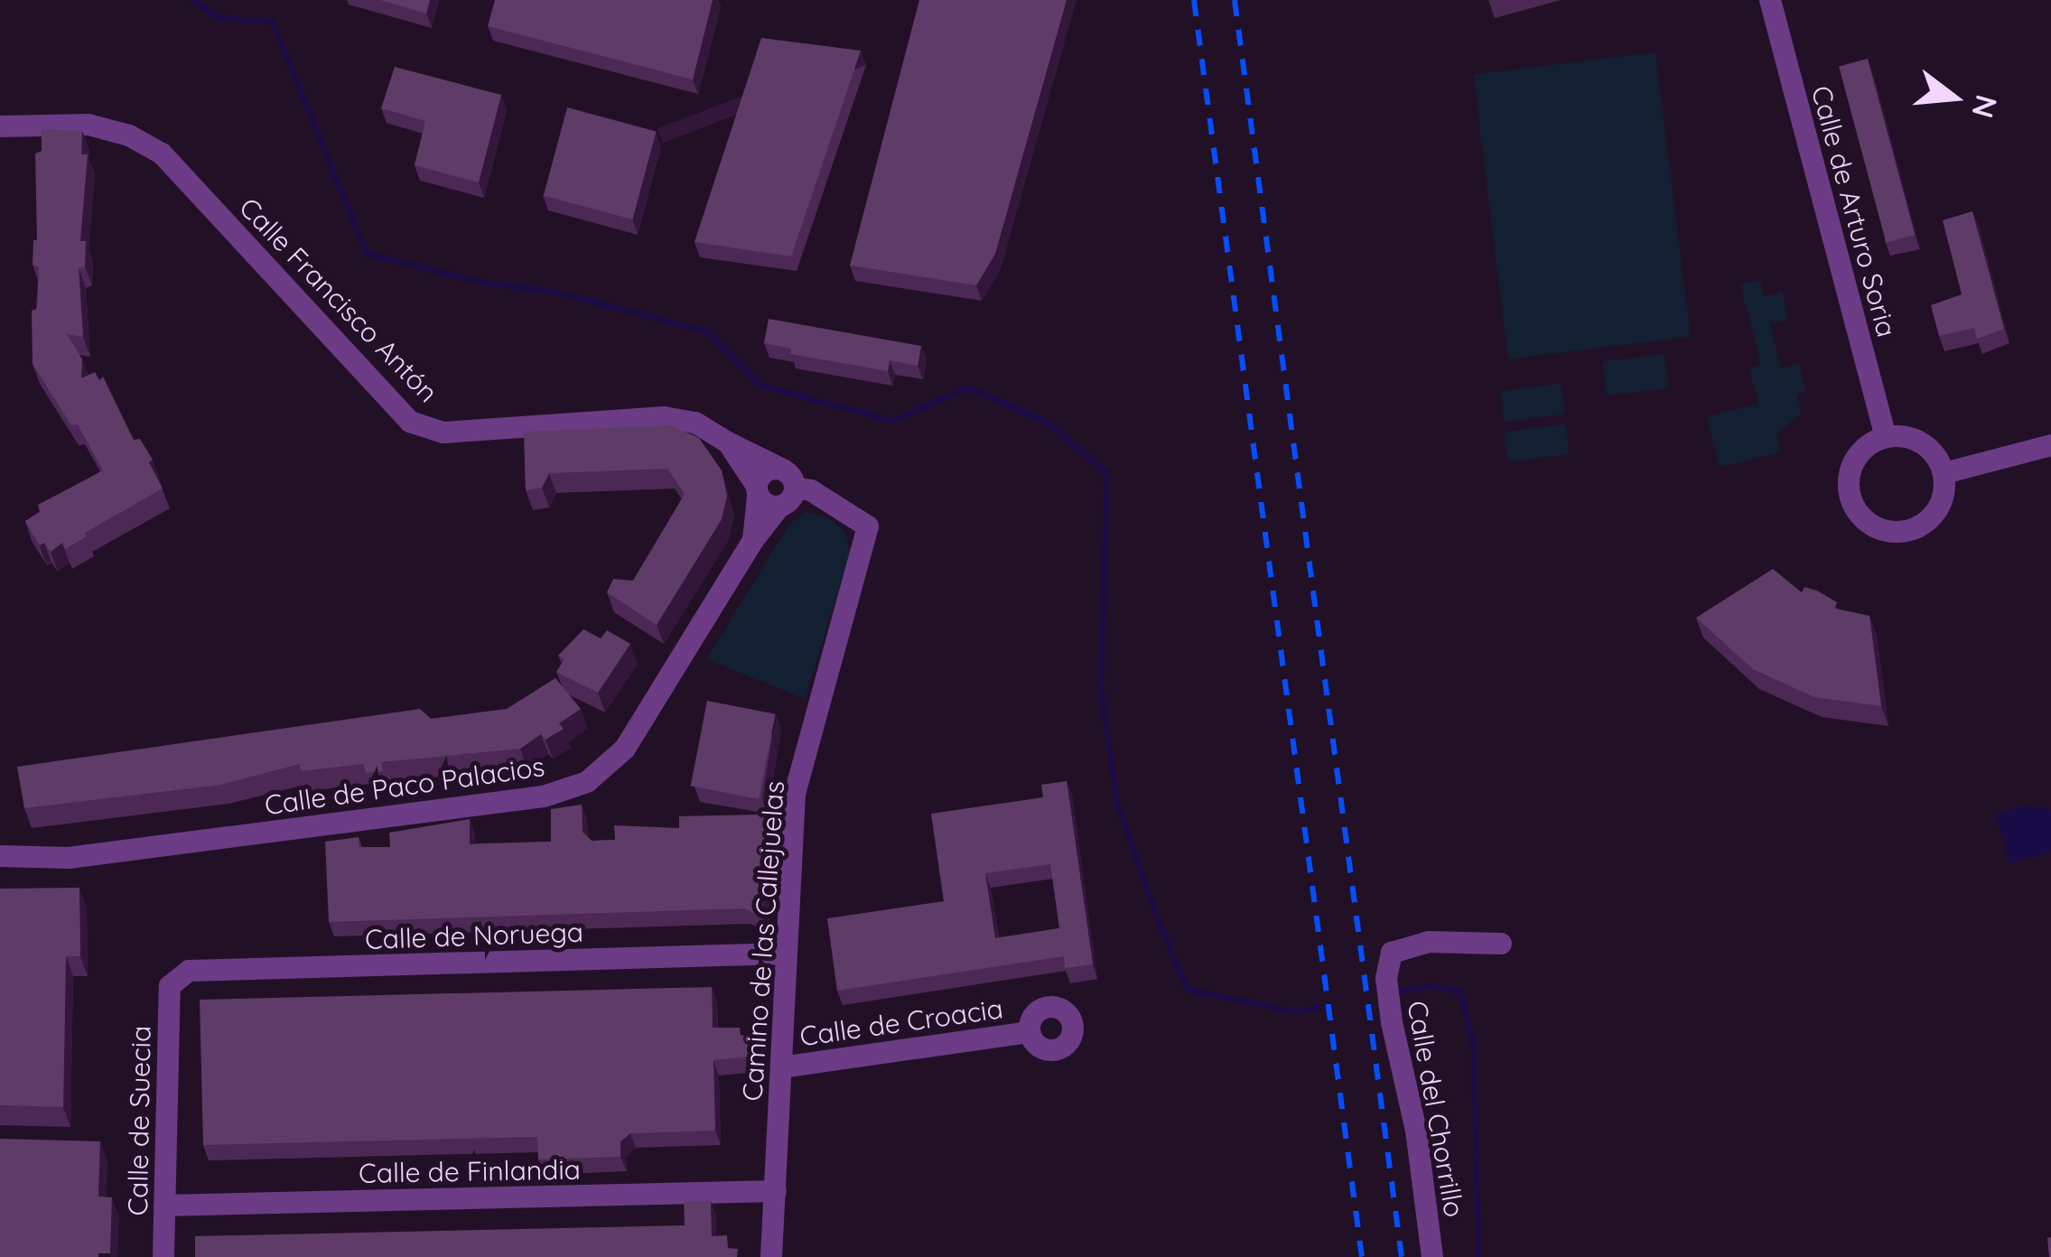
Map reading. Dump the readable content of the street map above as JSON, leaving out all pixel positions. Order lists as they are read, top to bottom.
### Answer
{
  "streets": {
    "street": [
      "Calle de Arturo Soria",
      "Calle Francisco Antón",
      "Calle de Paco Palacios",
      "Calle de Noruega",
      "Camino de las Callejuelas",
      "Calle de Croacia",
      "Calle del Chorrillo",
      "Calle de Suecia",
      "Calle de Finlandia"
    ]
  },
  "crossings": [
    ["Calle Francisco Antón", "Calle de Paco Palacios"],
    ["Calle Francisco Antón", "Camino de las Callejuelas"],
    ["Calle de Paco Palacios", "Camino de las Callejuelas"],
    ["Calle de Noruega", "Camino de las Callejuelas"],
    ["Calle de Noruega", "Calle de Suecia"],
    ["Camino de las Callejuelas", "Calle de Croacia"],
    ["Camino de las Callejuelas", "Calle de Finlandia"],
    ["Calle de Suecia", "Calle de Finlandia"]
  ],
  "north": "right"
}
